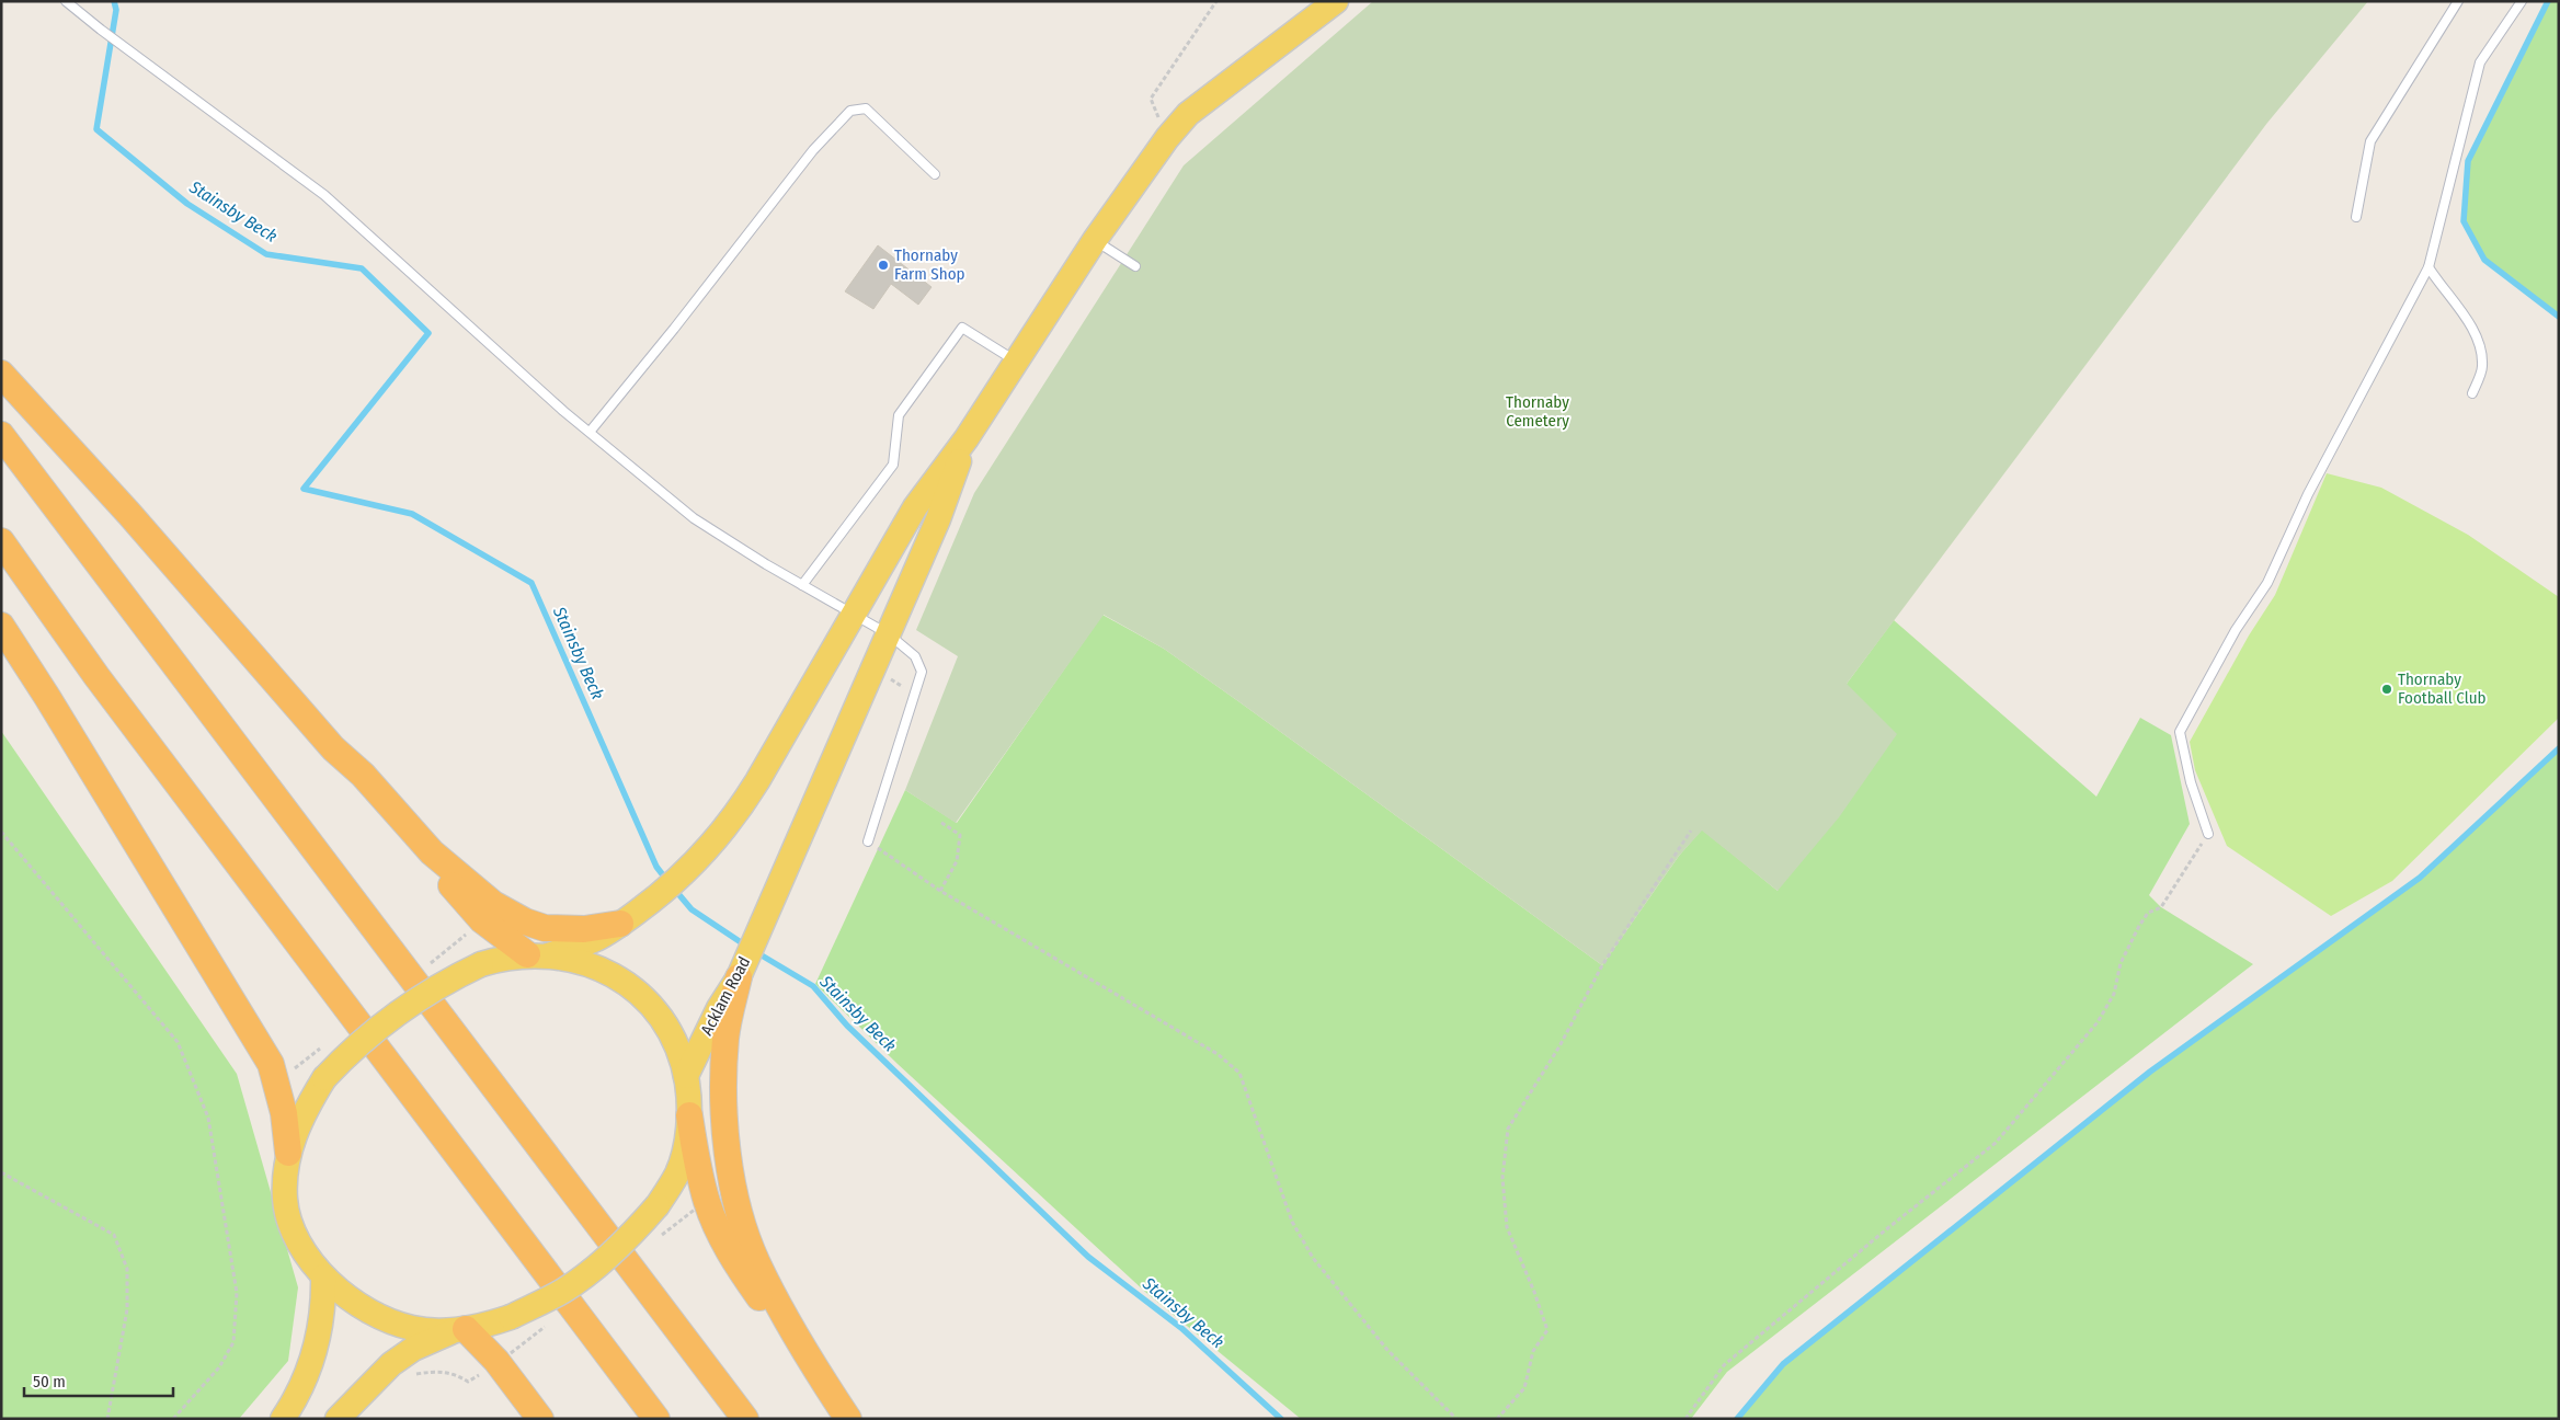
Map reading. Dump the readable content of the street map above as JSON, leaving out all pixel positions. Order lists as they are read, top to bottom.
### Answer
{
  "streets": {
    "main road": ["Acklam Road"]
  },
  "water": ["Stainsby Beck"],
  "parks": ["Thornaby Cemetery"],
  "places": ["Thornaby Farm Shop", "Thornaby Football Club"],
  "scale_bar": "50 m"
}
